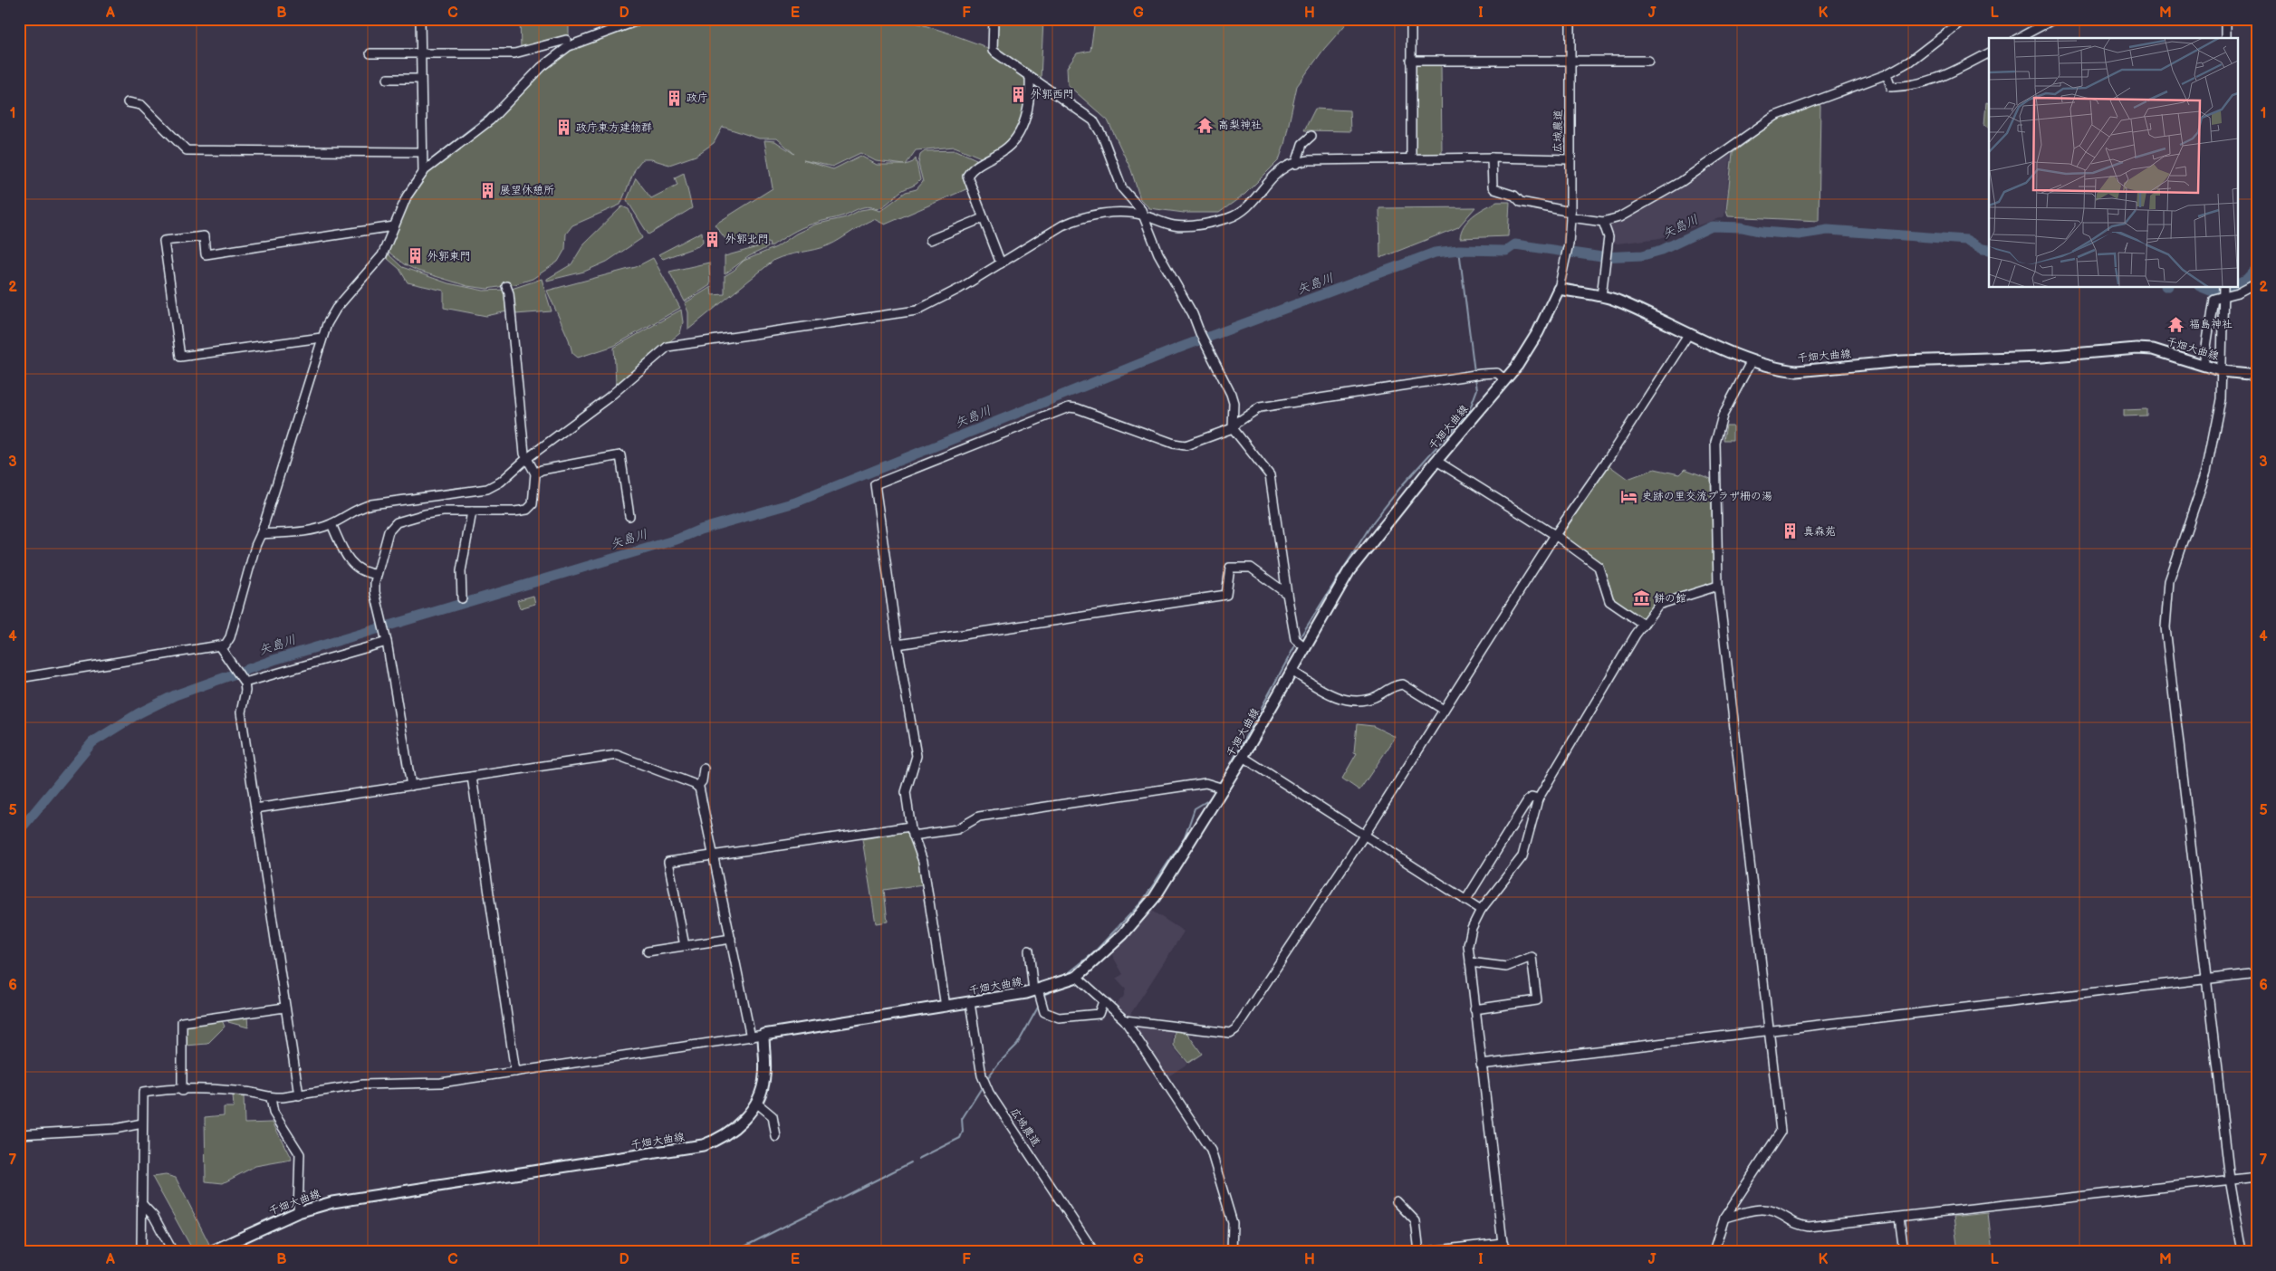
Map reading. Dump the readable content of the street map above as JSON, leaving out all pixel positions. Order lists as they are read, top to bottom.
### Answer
{
  "streets": {
    "main road": ["千畑大曲線"],
    "street": ["広域農道"]
  },
  "crossings": [
    ["広域農道", "千畑大曲線"]
  ],
  "water": ["矢島川"],
  "places": {
    "building": [
      "外郭西門",
      "政庁",
      "政庁東方建物群",
      "展望休憩所",
      "外郭北門",
      "外郭東門",
      "真森苑"
    ],
    "temple": ["高梨神社", "福島神社"],
    "hotel": ["史跡の里交流プラザ柵の湯"],
    "museum": ["餅の館"]
  },
  "grid": {
    "columns": [
      "A",
      "B",
      "C",
      "D",
      "E",
      "F",
      "G",
      "H",
      "I",
      "J",
      "K",
      "L",
      "M"
    ],
    "rows": [
      "1",
      "2",
      "3",
      "4",
      "5",
      "6",
      "7"
    ]
  }
}
